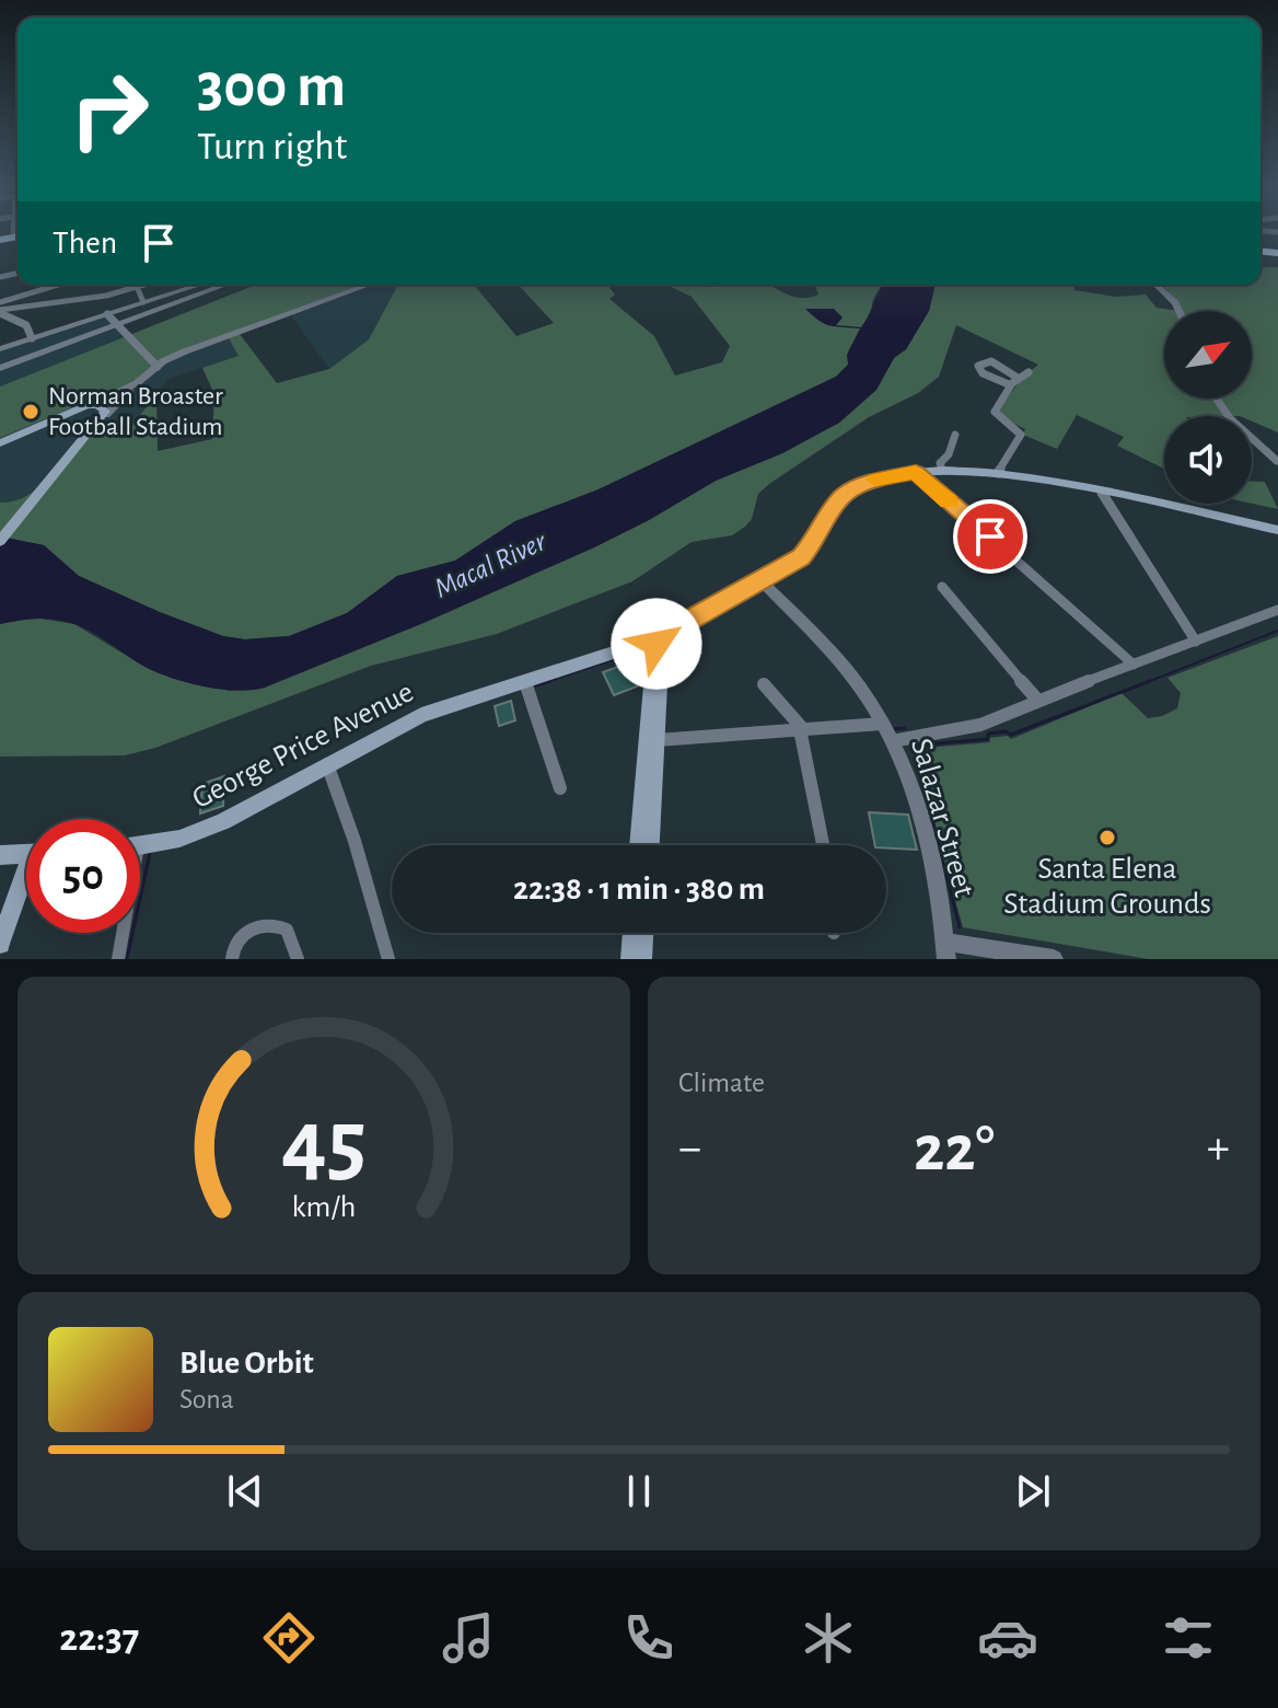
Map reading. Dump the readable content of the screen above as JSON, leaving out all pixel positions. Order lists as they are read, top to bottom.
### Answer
{
  "streets": {
    "main road": ["George Price Avenue"],
    "street": ["Salazar Street"]
  },
  "crossings": [
    ["George Price Avenue", "Salazar Street"]
  ],
  "water": ["Macal River"],
  "places": ["Norman Broaster Football Stadium", "Santa Elena Stadium Grounds"],
  "north": "top right",
  "page": {
    "turn": ["300 m", "Turn right"],
    "then": "Then",
    "limit": "50",
    "trip": "22:38 · 1 min · 380 m",
    "tile": "Climate",
    "heat": ["−", "22°", "+"],
    "song": ["Blue Orbit", "Sona"],
    "tabs": "22:37",
    "gauge": ["45", "km/h"]
  }
}
